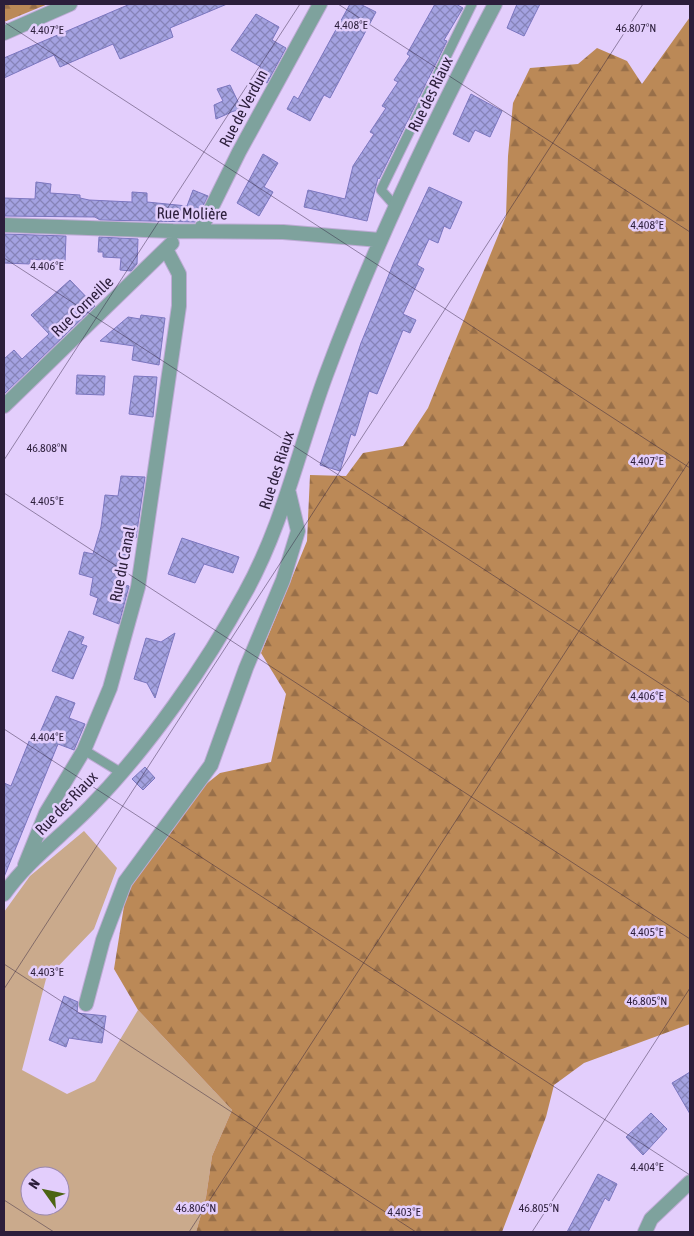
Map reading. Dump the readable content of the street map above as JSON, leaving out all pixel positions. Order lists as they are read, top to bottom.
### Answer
{
  "streets": {
    "street": [
      "Rue des Riaux",
      "Rue de Verdun",
      "Rue Molière",
      "Rue Corneille",
      "Rue du Canal"
    ]
  },
  "crossings": [
    ["Rue des Riaux", "Rue Molière"],
    ["Rue des Riaux", "Rue du Canal"],
    ["Rue de Verdun", "Rue Molière"],
    ["Rue Molière", "Rue Corneille"],
    ["Rue Corneille", "Rue du Canal"]
  ],
  "north": "top left",
  "coordinates": [
    "4.408°E",
    "46.807°N",
    "4.407°E",
    "4.406°E",
    "46.808°N",
    "4.405°E",
    "4.404°E",
    "4.403°E",
    "46.805°N",
    "46.806°N"
  ]
}
